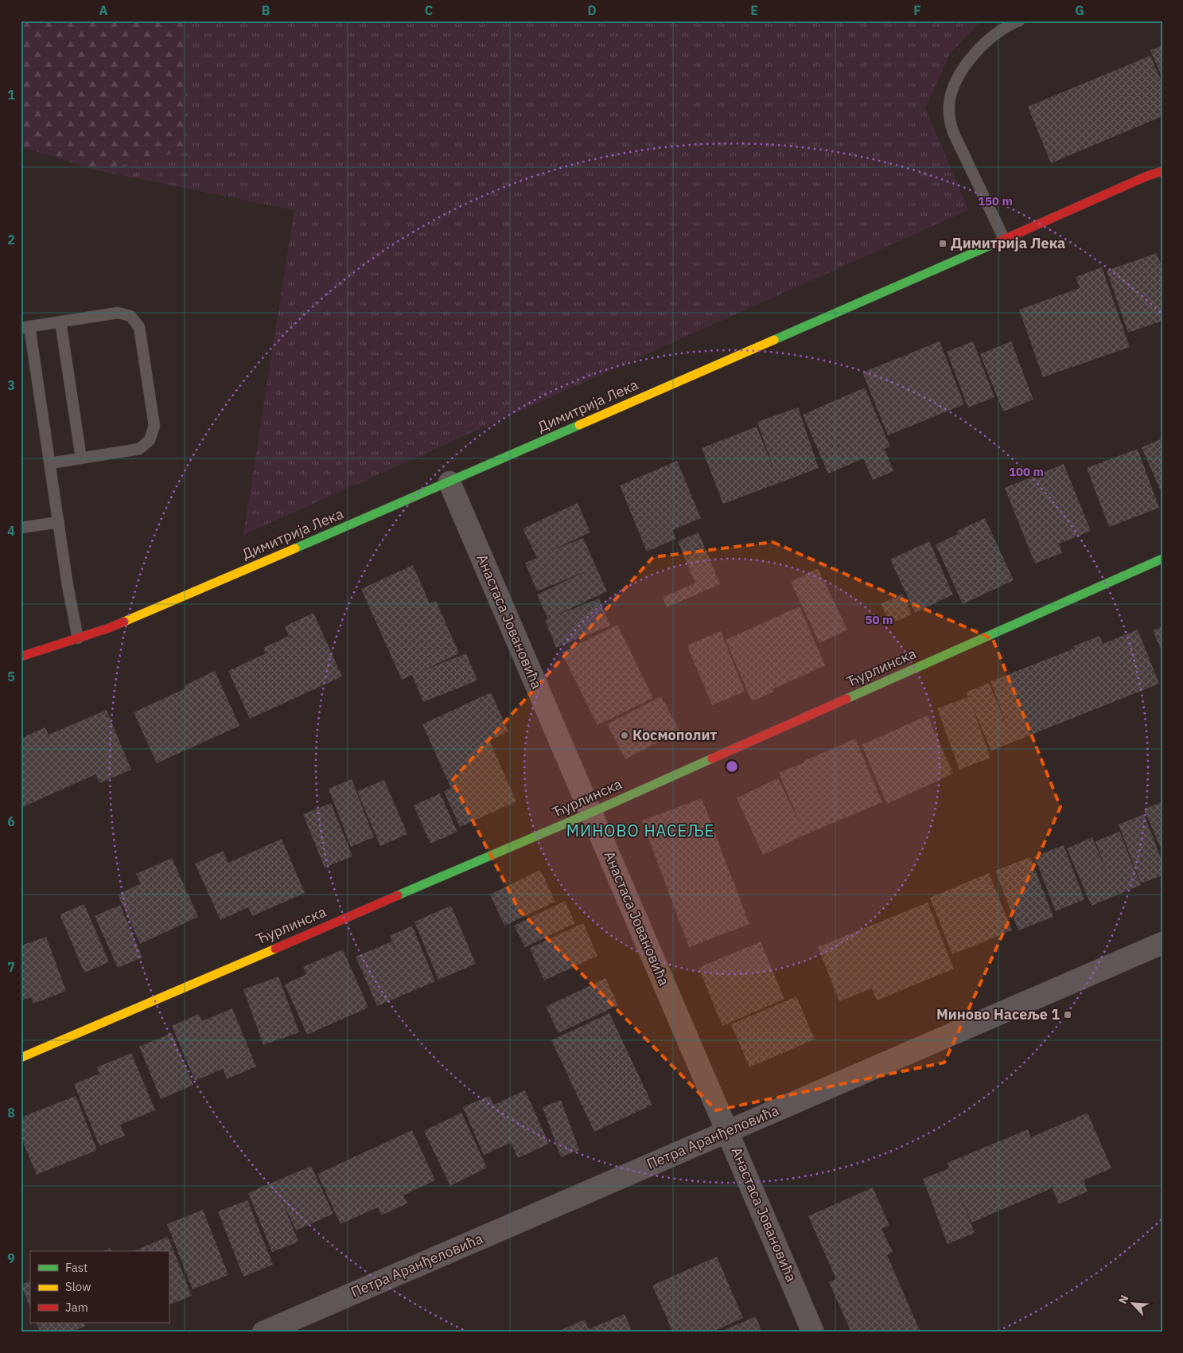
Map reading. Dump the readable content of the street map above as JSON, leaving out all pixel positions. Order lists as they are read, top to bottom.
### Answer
{
  "streets": {
    "street": [
      "Димитрија Лека",
      "Анастаса Јовановића",
      "Ћурлинска",
      "Петра Аранђеловића"
    ]
  },
  "crossings": [
    ["Димитрија Лека", "Анастаса Јовановића"],
    ["Анастаса Јовановића", "Ћурлинска"],
    ["Анастаса Јовановића", "Петра Аранђеловића"]
  ],
  "districts": ["МИНОВО НАСЕЉЕ"],
  "places": {
    "transit": ["Димитрија Лека", "Миново Насеље 1"],
    "other": ["Космополит"]
  },
  "legend": ["Fast", "Slow", "Jam"],
  "north": "top left",
  "grid": {
    "columns": [
      "A",
      "B",
      "C",
      "D",
      "E",
      "F",
      "G"
    ],
    "rows": [
      "1",
      "2",
      "3",
      "4",
      "5",
      "6",
      "7",
      "8",
      "9"
    ]
  },
  "rings": ["150 m", "100 m", "50 m"]
}
